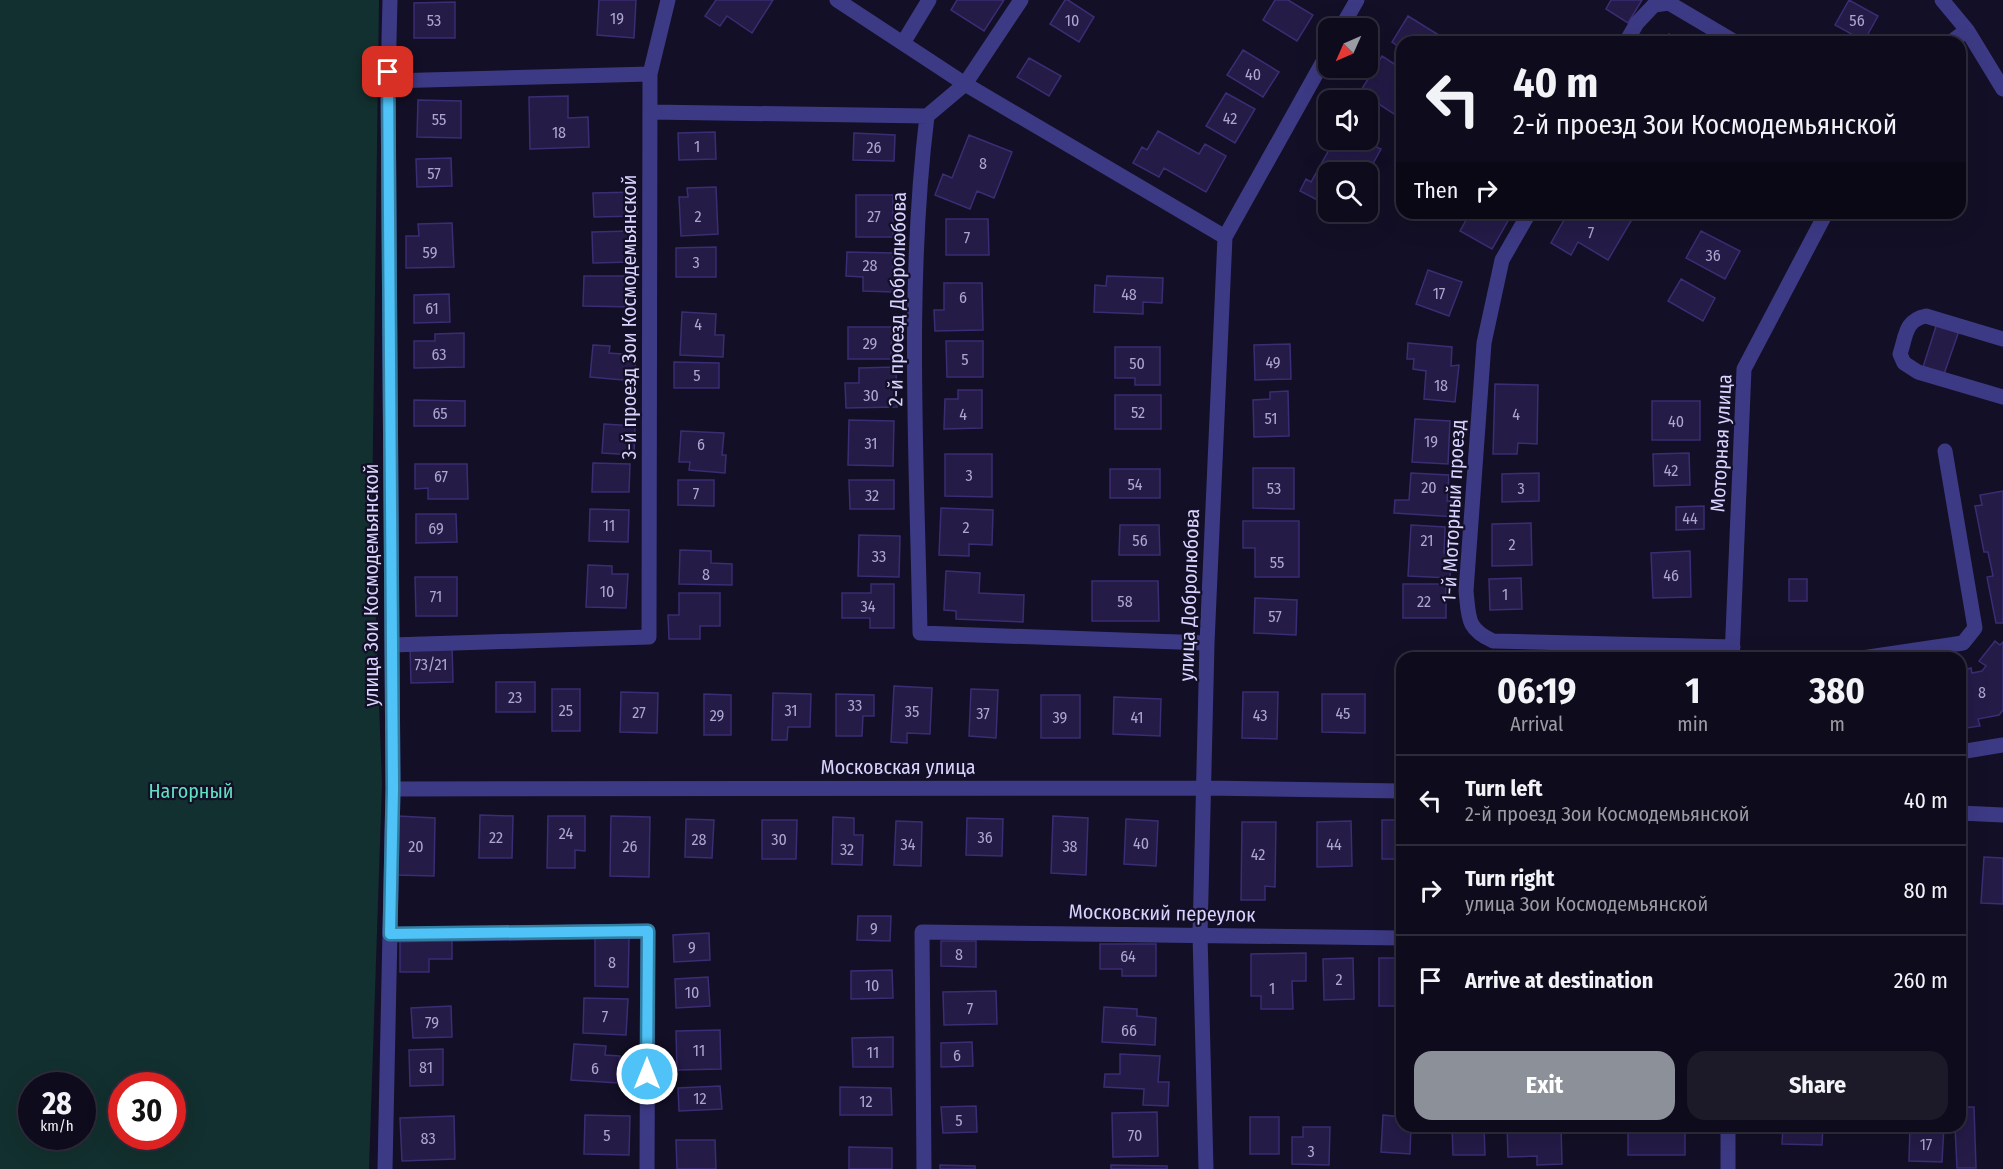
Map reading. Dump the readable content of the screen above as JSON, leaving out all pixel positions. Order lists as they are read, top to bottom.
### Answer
{
  "streets": {
    "street": [
      "2-й проезд Добролюбова",
      "3-й проезд Зои Космодемьянской",
      "Моторная улица",
      "1-й Моторный проезд",
      "улица Зои Космодемьянской",
      "улица Добролюбова",
      "Московская улица",
      "Московский переулок"
    ]
  },
  "crossings": [
    ["2-й проезд Добролюбова", "улица Добролюбова"],
    ["3-й проезд Зои Космодемьянской", "улица Зои Космодемьянской"],
    ["улица Зои Космодемьянской", "Московская улица"],
    ["улица Добролюбова", "Московская улица"],
    ["улица Добролюбова", "Московский переулок"]
  ],
  "parks": ["Нагорный"],
  "house_numbers": [
    "19",
    "53",
    "10",
    "56",
    "40",
    "42",
    "55",
    "18",
    "1",
    "26",
    "8",
    "57",
    "2",
    "27",
    "7",
    "7",
    "59",
    "36",
    "3",
    "28",
    "17",
    "48",
    "6",
    "61",
    "4",
    "29",
    "63",
    "5",
    "49",
    "50",
    "5",
    "18",
    "30",
    "52",
    "65",
    "4",
    "4",
    "51",
    "40",
    "19",
    "31",
    "6",
    "42",
    "3",
    "67",
    "54",
    "20",
    "53",
    "3",
    "7",
    "32",
    "44",
    "11",
    "2",
    "69",
    "56",
    "21",
    "2",
    "33",
    "55",
    "8",
    "46",
    "10",
    "1",
    "71",
    "58",
    "22",
    "34",
    "57",
    "73/21",
    "8",
    "23",
    "33",
    "25",
    "31",
    "35",
    "27",
    "37",
    "45",
    "29",
    "43",
    "39",
    "41",
    "24",
    "22",
    "36",
    "28",
    "30",
    "40",
    "34",
    "44",
    "20",
    "26",
    "38",
    "32",
    "42",
    "9",
    "9",
    "8",
    "64",
    "8",
    "2",
    "10",
    "1",
    "10",
    "7",
    "7",
    "79",
    "66",
    "11",
    "11",
    "6",
    "81",
    "6",
    "12",
    "12",
    "5",
    "5",
    "70",
    "83",
    "17",
    "3"
  ],
  "north": "bottom left",
  "page": {
    "turn": ["40 m", "2-й проезд Зои Космодемьянской"],
    "then": "Then",
    "eta": [
      "06:19",
      "Arrival",
      "1",
      "min",
      "380",
      "m"
    ],
    "list": [
      {
        "name": "Turn left",
        "note": "2-й проезд Зои Космодемьянской",
        "value": "40 m"
      },
      {
        "name": "Turn right",
        "note": "улица Зои Космодемьянской",
        "value": "80 m"
      },
      {
        "name": "Arrive at destination",
        "value": "260 m"
      }
    ],
    "buttons": ["Exit", "Share"],
    "speed": "28 km/h",
    "limit": "30"
  }
}
